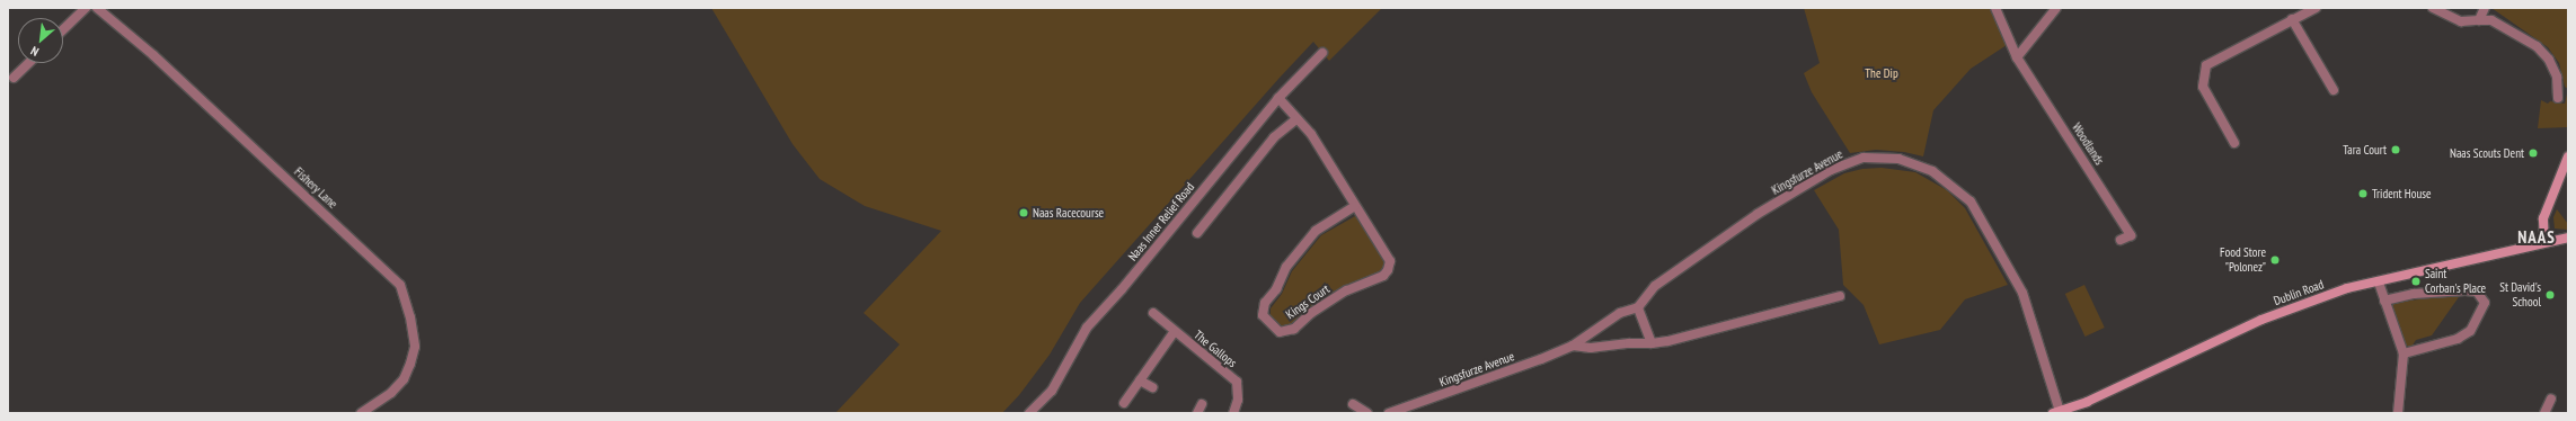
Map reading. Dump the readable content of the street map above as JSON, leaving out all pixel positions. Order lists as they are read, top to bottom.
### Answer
{
  "streets": {
    "main road": ["Dublin Road"],
    "street": [
      "Woodlands",
      "Kingsfurze Avenue",
      "Fishery Lane",
      "Naas Inner Relief Road",
      "Kings Court",
      "The Gallops"
    ]
  },
  "crossings": [
    ["Kingsfurze Avenue", "Dublin Road"],
    ["Naas Inner Relief Road", "Kings Court"]
  ],
  "districts": ["NAAS"],
  "parks": ["The Dip"],
  "places": [
    "Tara Court",
    "Naas Scouts Dent",
    "Trident House",
    "Naas Racecourse",
    "Food Store \"Polonez\"",
    "Saint Corban's Place",
    "St David's School"
  ],
  "north": "bottom left"
}
